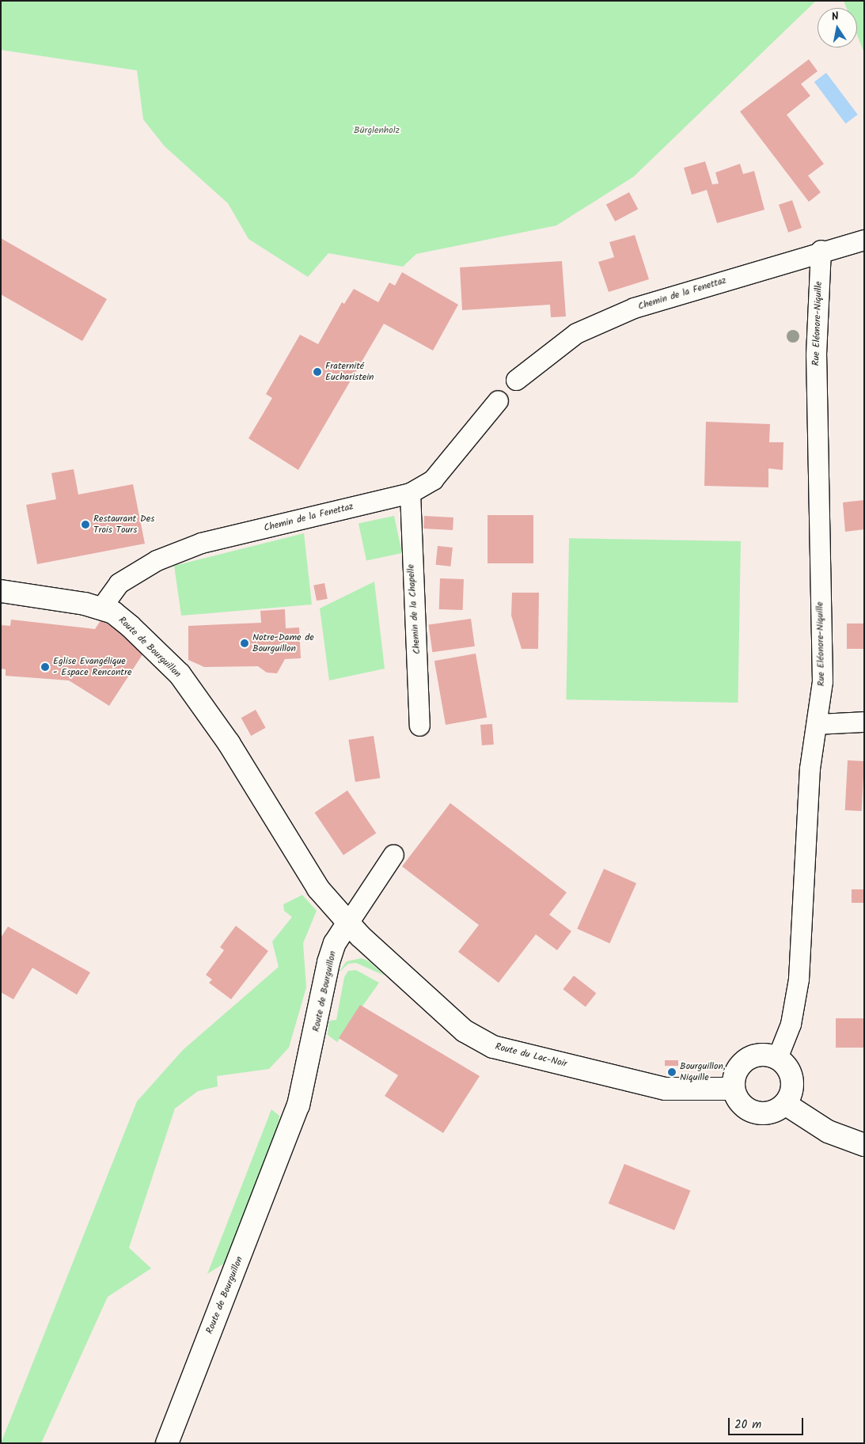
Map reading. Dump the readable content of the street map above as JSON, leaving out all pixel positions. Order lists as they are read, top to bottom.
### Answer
{
  "streets": {
    "main road": ["Route de Bourguillon", "Route du Lac-Noir"],
    "street": ["Chemin de la Fenettaz", "Rue Eléonore-Niquille", "Chemin de la Chapelle"]
  },
  "crossings": [
    ["Chemin de la Fenettaz", "Rue Eléonore-Niquille"],
    ["Chemin de la Fenettaz", "Chemin de la Chapelle"],
    ["Chemin de la Fenettaz", "Route de Bourguillon"],
    ["Rue Eléonore-Niquille", "Route du Lac-Noir"],
    ["Route de Bourguillon", "Route du Lac-Noir"]
  ],
  "parks": ["Bürglenholz"],
  "places": [
    "Fraternité Eucharistein",
    "Restaurant Des Trois Tours",
    "Notre-Dame de Bourguillon",
    "Eglise Evangélique - Espace Rencontre",
    "Bourguillon, Niquille"
  ],
  "scale_bar": "20 m",
  "north": "top"
}
